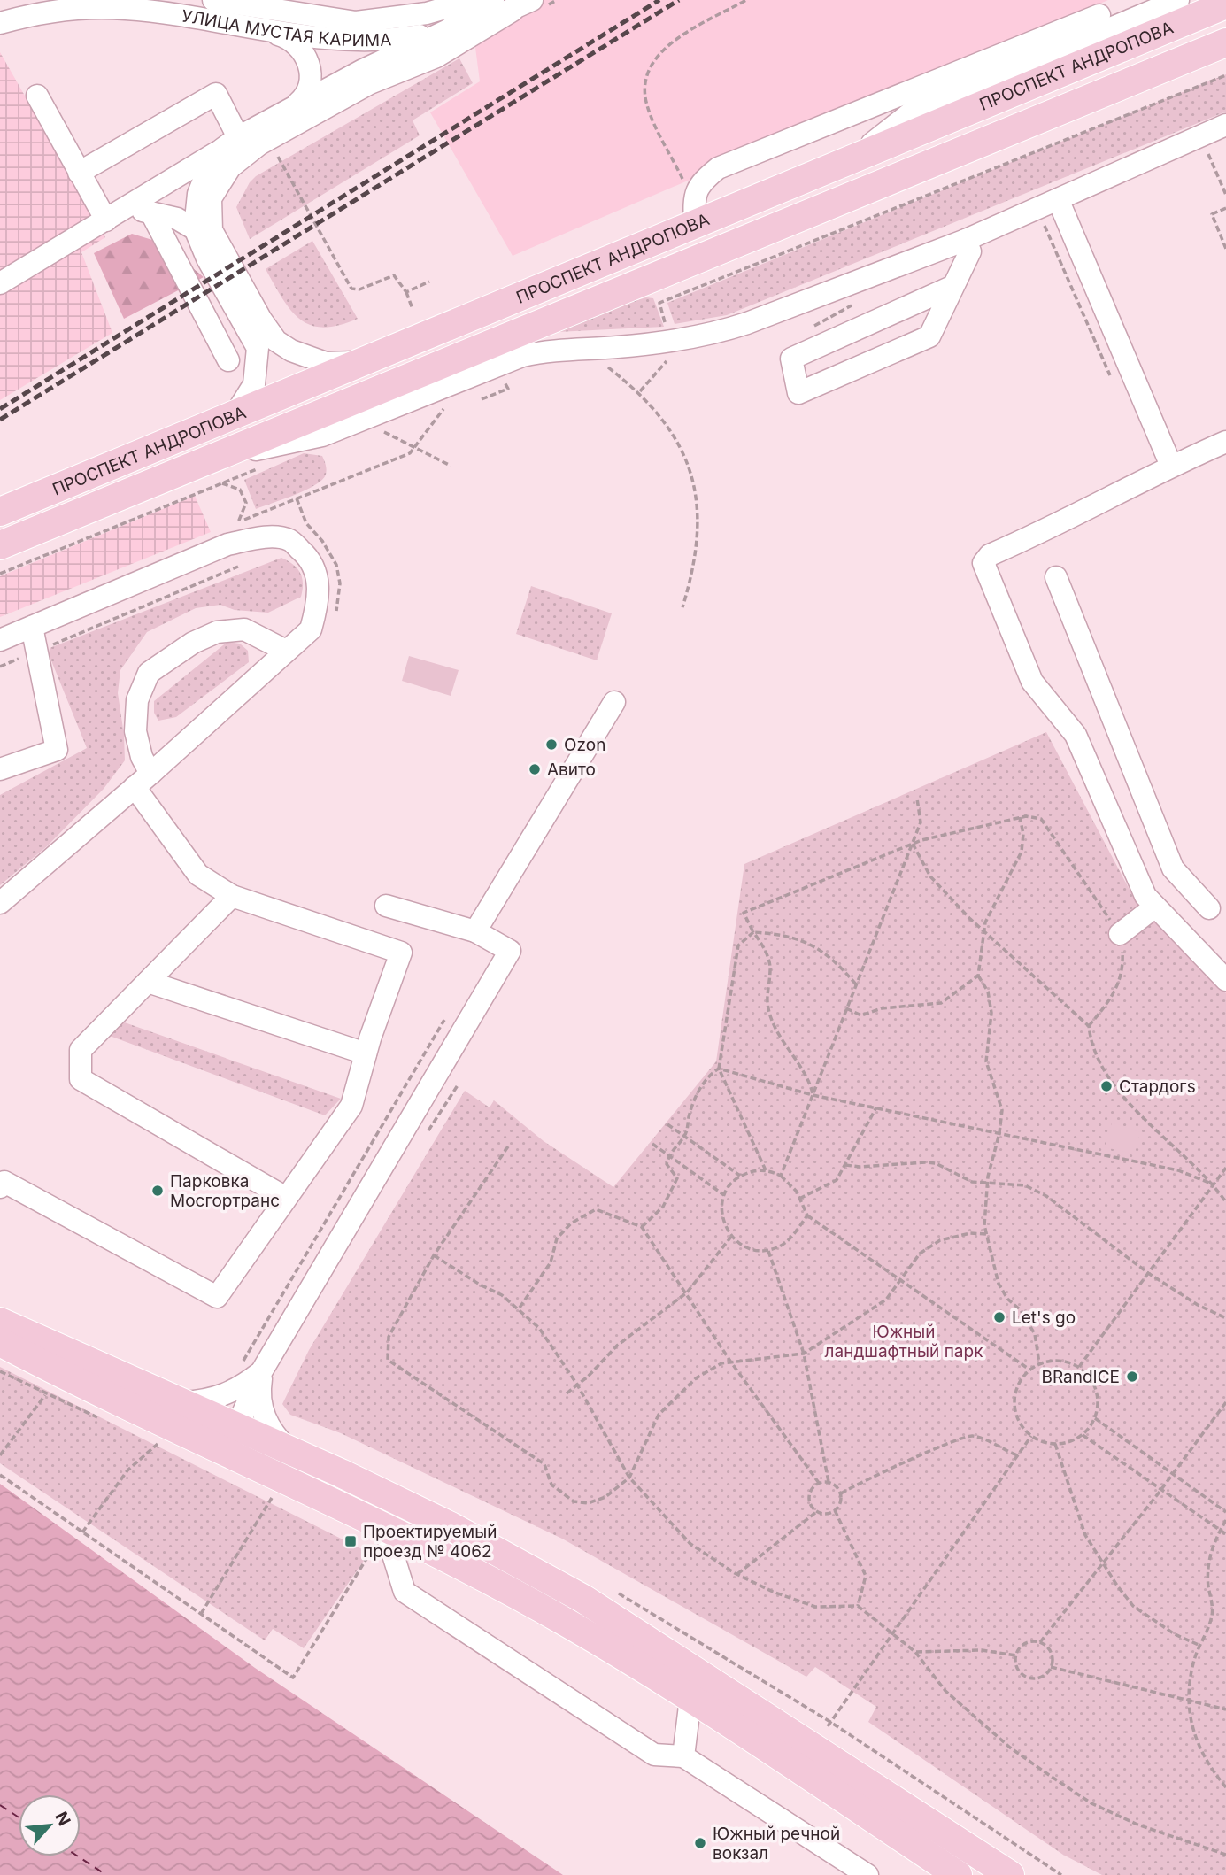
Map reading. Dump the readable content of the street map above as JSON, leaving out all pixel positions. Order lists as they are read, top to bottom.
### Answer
{
  "streets": {
    "main road": ["ПРОСПЕКТ АНДРОПОВА"],
    "street": ["УЛИЦА МУСТАЯ КАРИМА"]
  },
  "parks": ["Южный ландшафтный парк"],
  "places": {
    "other": [
      "Ozon",
      "Авито",
      "Стардогs",
      "Парковка Мосгортранс",
      "Let's go",
      "BRandICE",
      "Южный речной вокзал"
    ],
    "transit": ["Проектируемый проезд № 4062"]
  },
  "north": "top right"
}
